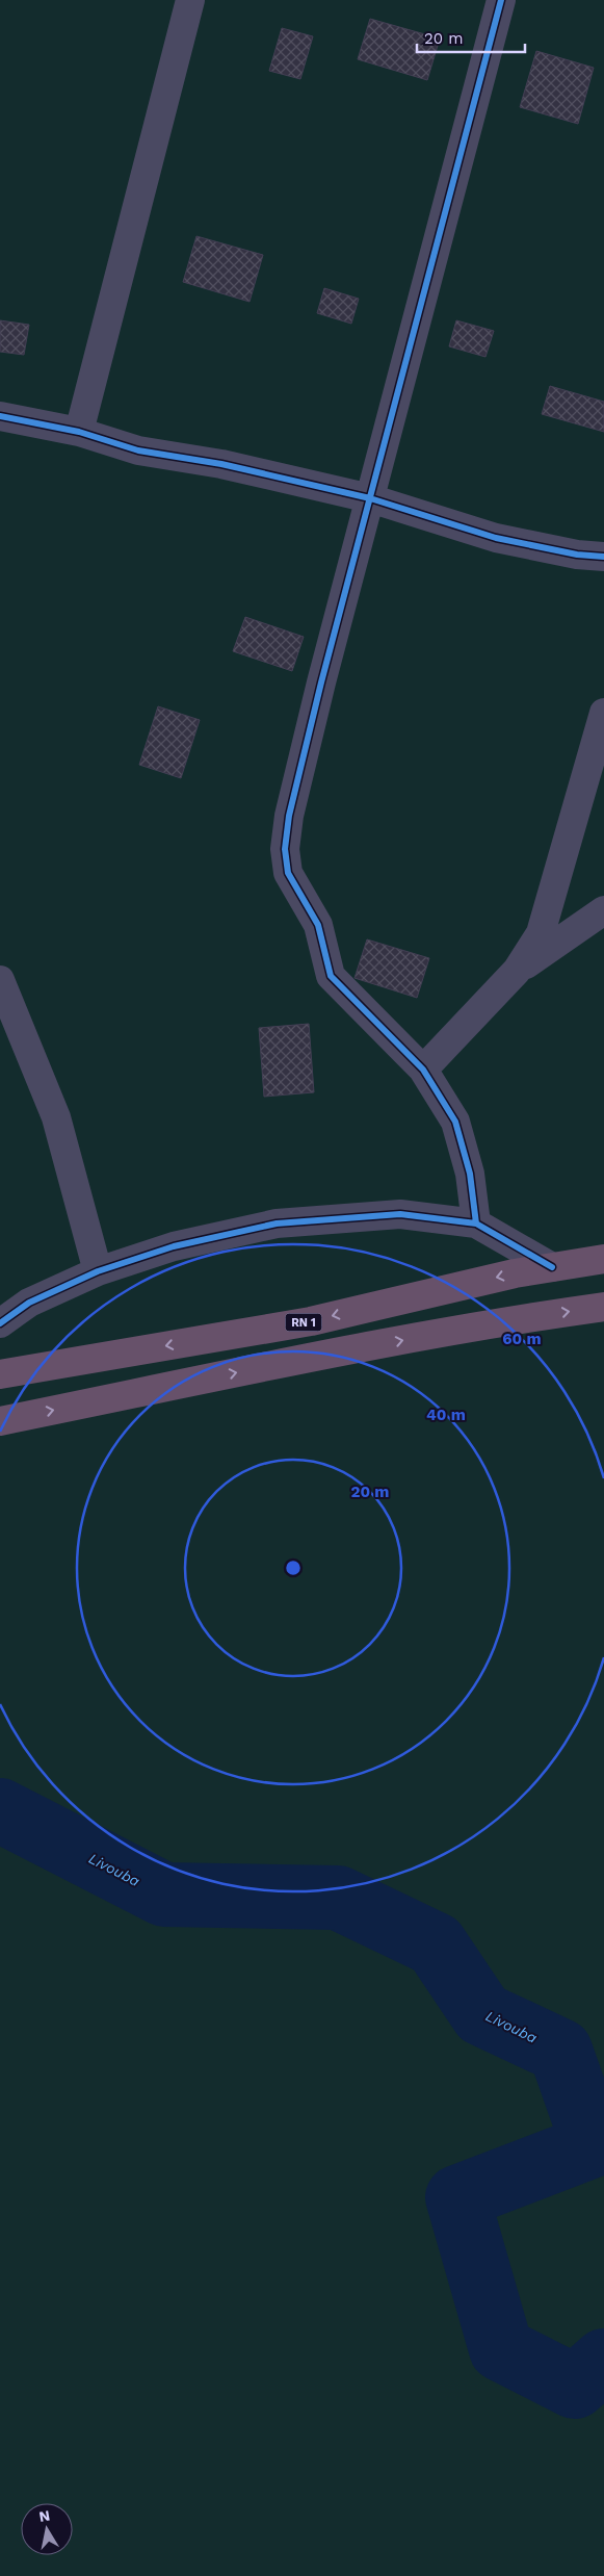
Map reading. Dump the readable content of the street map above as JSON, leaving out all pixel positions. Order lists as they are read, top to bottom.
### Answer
{
  "streets": {
    "highway": ["RN 1"]
  },
  "water": ["Livouba"],
  "scale_bar": "20 m",
  "north": "top",
  "rings": ["60 m", "40 m", "20 m"]
}
